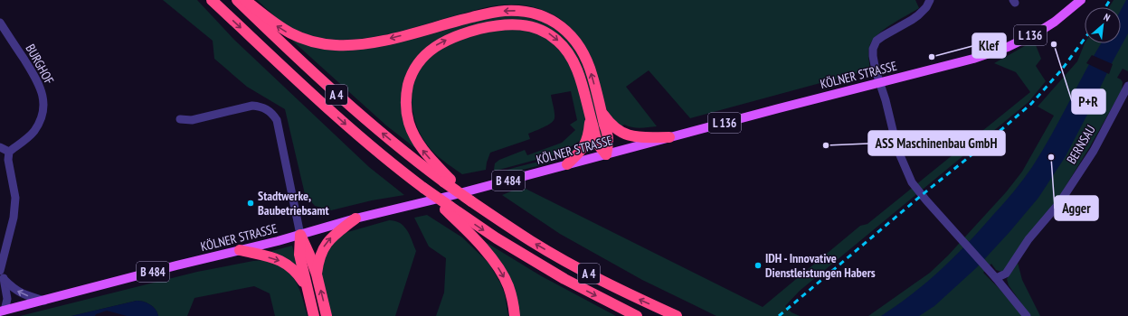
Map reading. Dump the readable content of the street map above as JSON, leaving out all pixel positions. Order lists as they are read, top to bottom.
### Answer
{
  "streets": {
    "highway": ["A 4"],
    "main road": ["L 136", "KÖLNER STRASSE", "B 484"],
    "street": ["BURGHOF", "BERNSAU"]
  },
  "places": [
    "P+R",
    "Klef",
    "ASS Maschinenbau GmbH",
    "Agger",
    "Stadtwerke, Baubetriebsamt",
    "IDH - Innovative Dienstleistungen Habers"
  ],
  "north": "top right"
}
